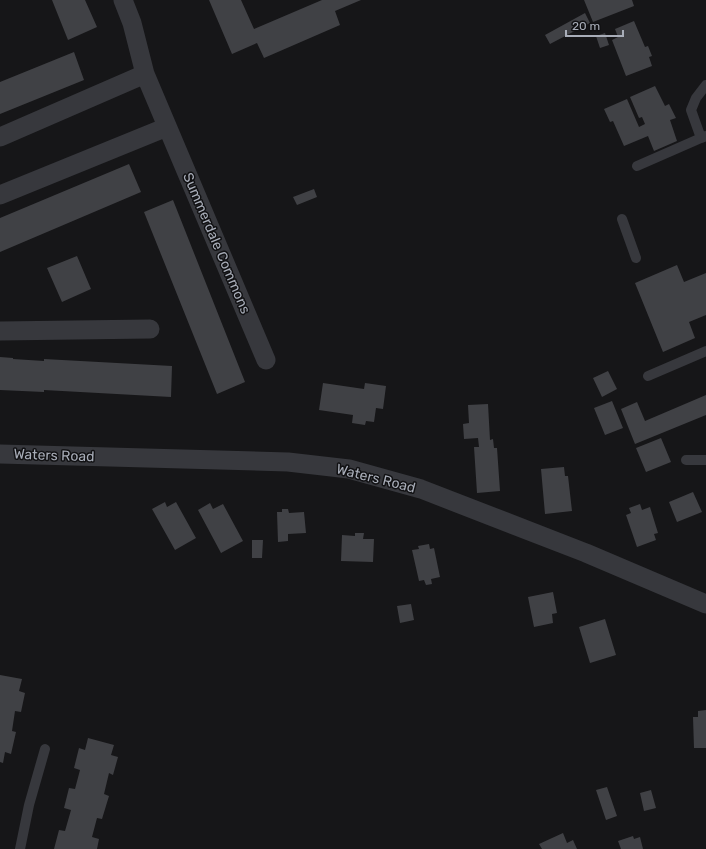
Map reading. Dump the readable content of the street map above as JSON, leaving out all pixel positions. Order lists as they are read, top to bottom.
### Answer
{
  "streets": {
    "street": ["Summerdale Commons", "Waters Road"]
  },
  "scale_bar": "20 m"
}
